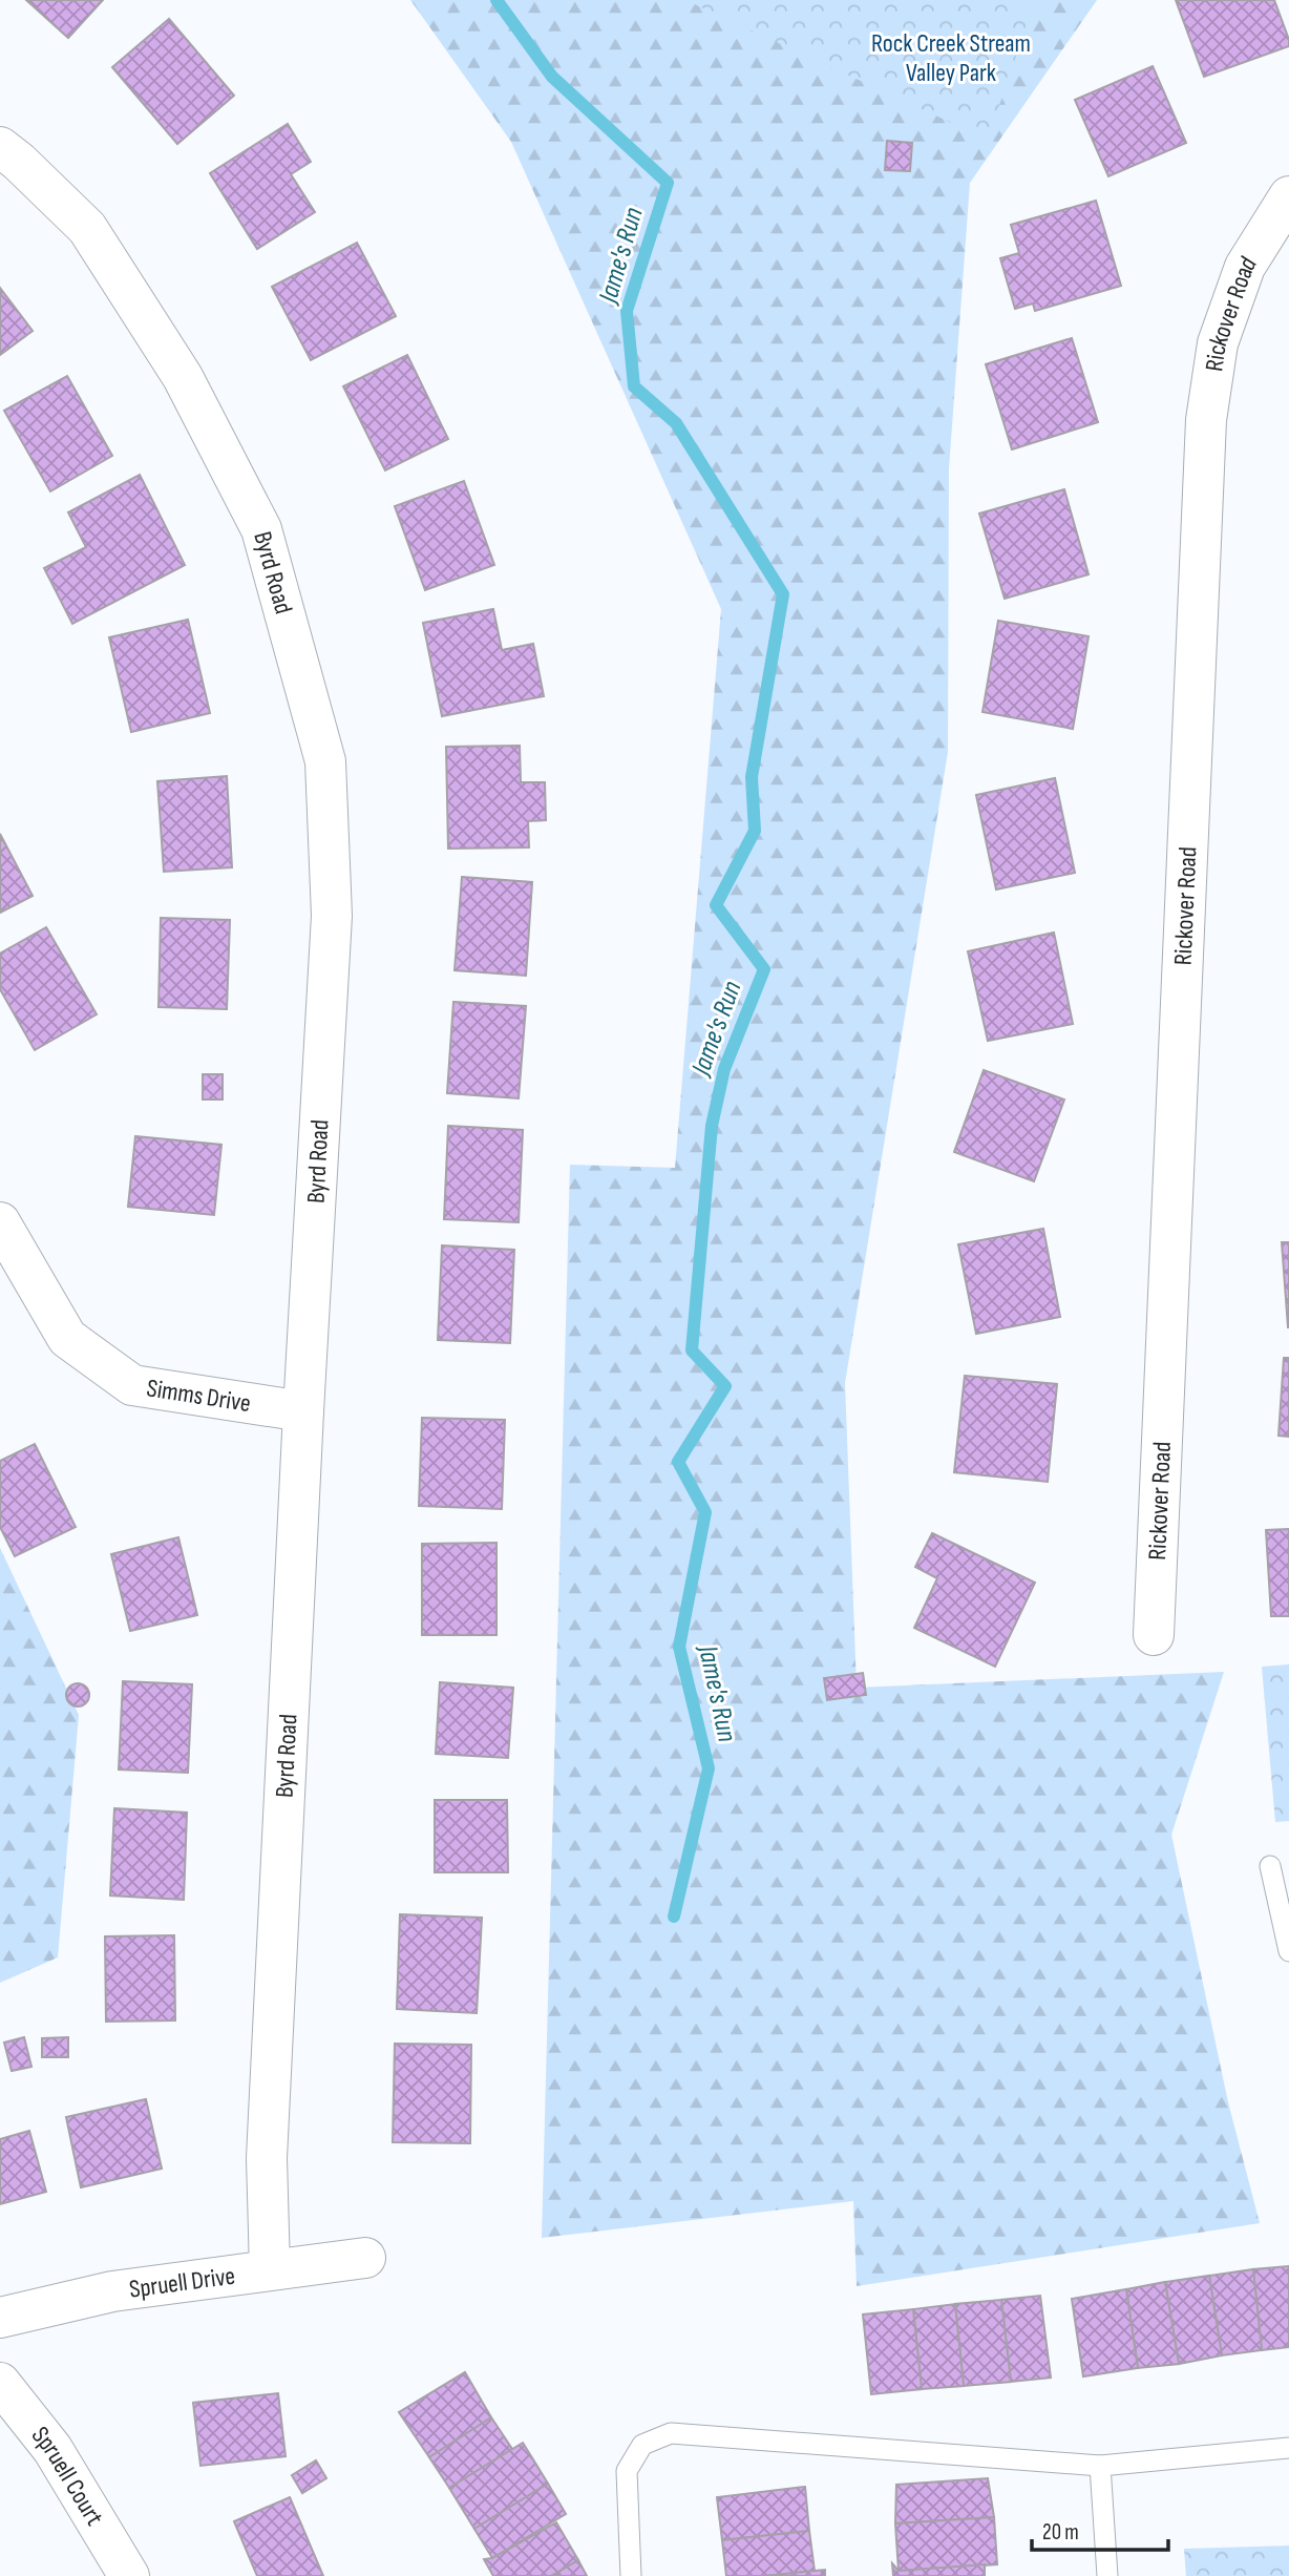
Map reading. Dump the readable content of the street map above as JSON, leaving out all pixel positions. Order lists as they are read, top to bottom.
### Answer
{
  "streets": {
    "street": [
      "Rickover Road",
      "Byrd Road",
      "Simms Drive",
      "Spruell Drive",
      "Spruell Court"
    ]
  },
  "crossings": [
    ["Byrd Road", "Simms Drive"],
    ["Byrd Road", "Spruell Drive"]
  ],
  "water": ["Jame's Run"],
  "parks": ["Rock Creek Stream Valley Park"],
  "scale_bar": "20 m"
}
